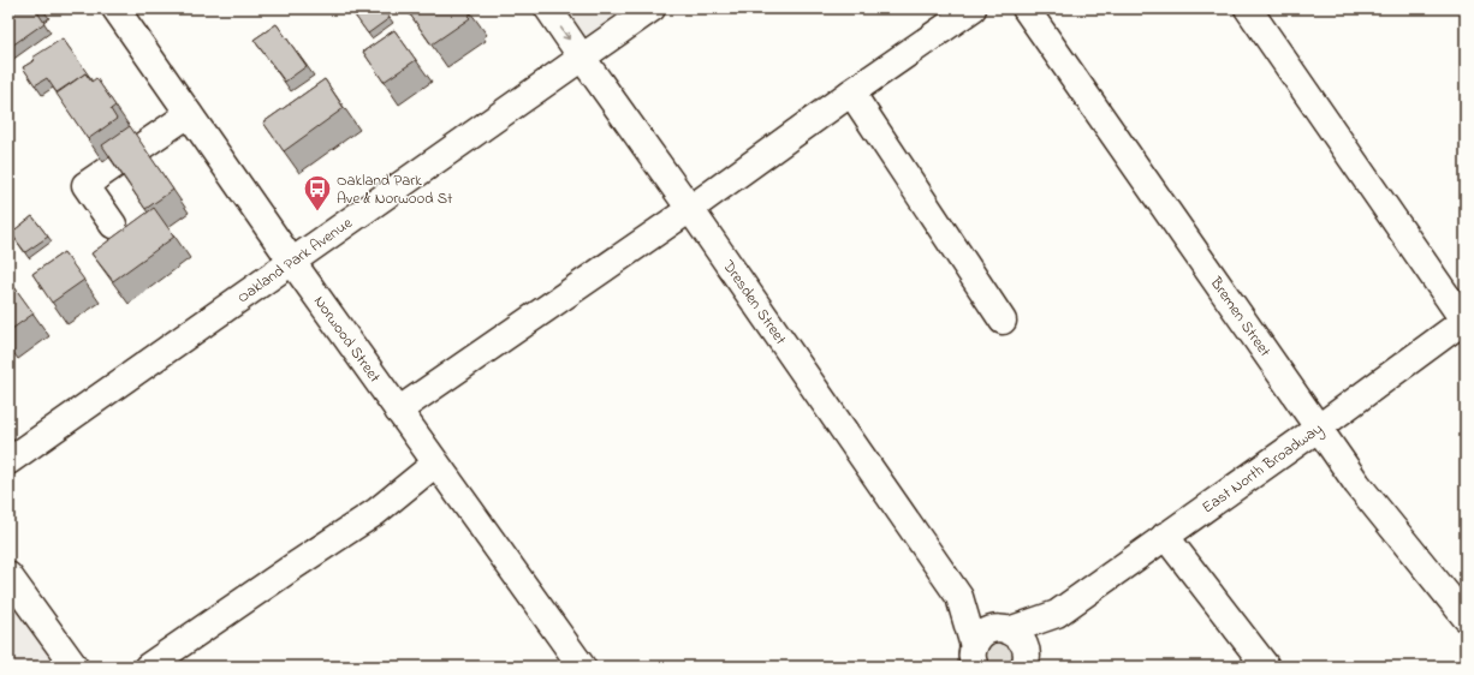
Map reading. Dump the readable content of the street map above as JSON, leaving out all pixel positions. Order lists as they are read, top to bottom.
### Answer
{
  "streets": {
    "street": [
      "Oakland Park Avenue",
      "Dresden Street",
      "Bremen Street",
      "Norwood Street",
      "East North Broadway"
    ]
  },
  "crossings": [
    ["Oakland Park Avenue", "Dresden Street"],
    ["Oakland Park Avenue", "Norwood Street"],
    ["Dresden Street", "East North Broadway"],
    ["Bremen Street", "East North Broadway"]
  ],
  "places": {
    "bus stop": ["Oakland Park Ave & Norwood St"]
  }
}
